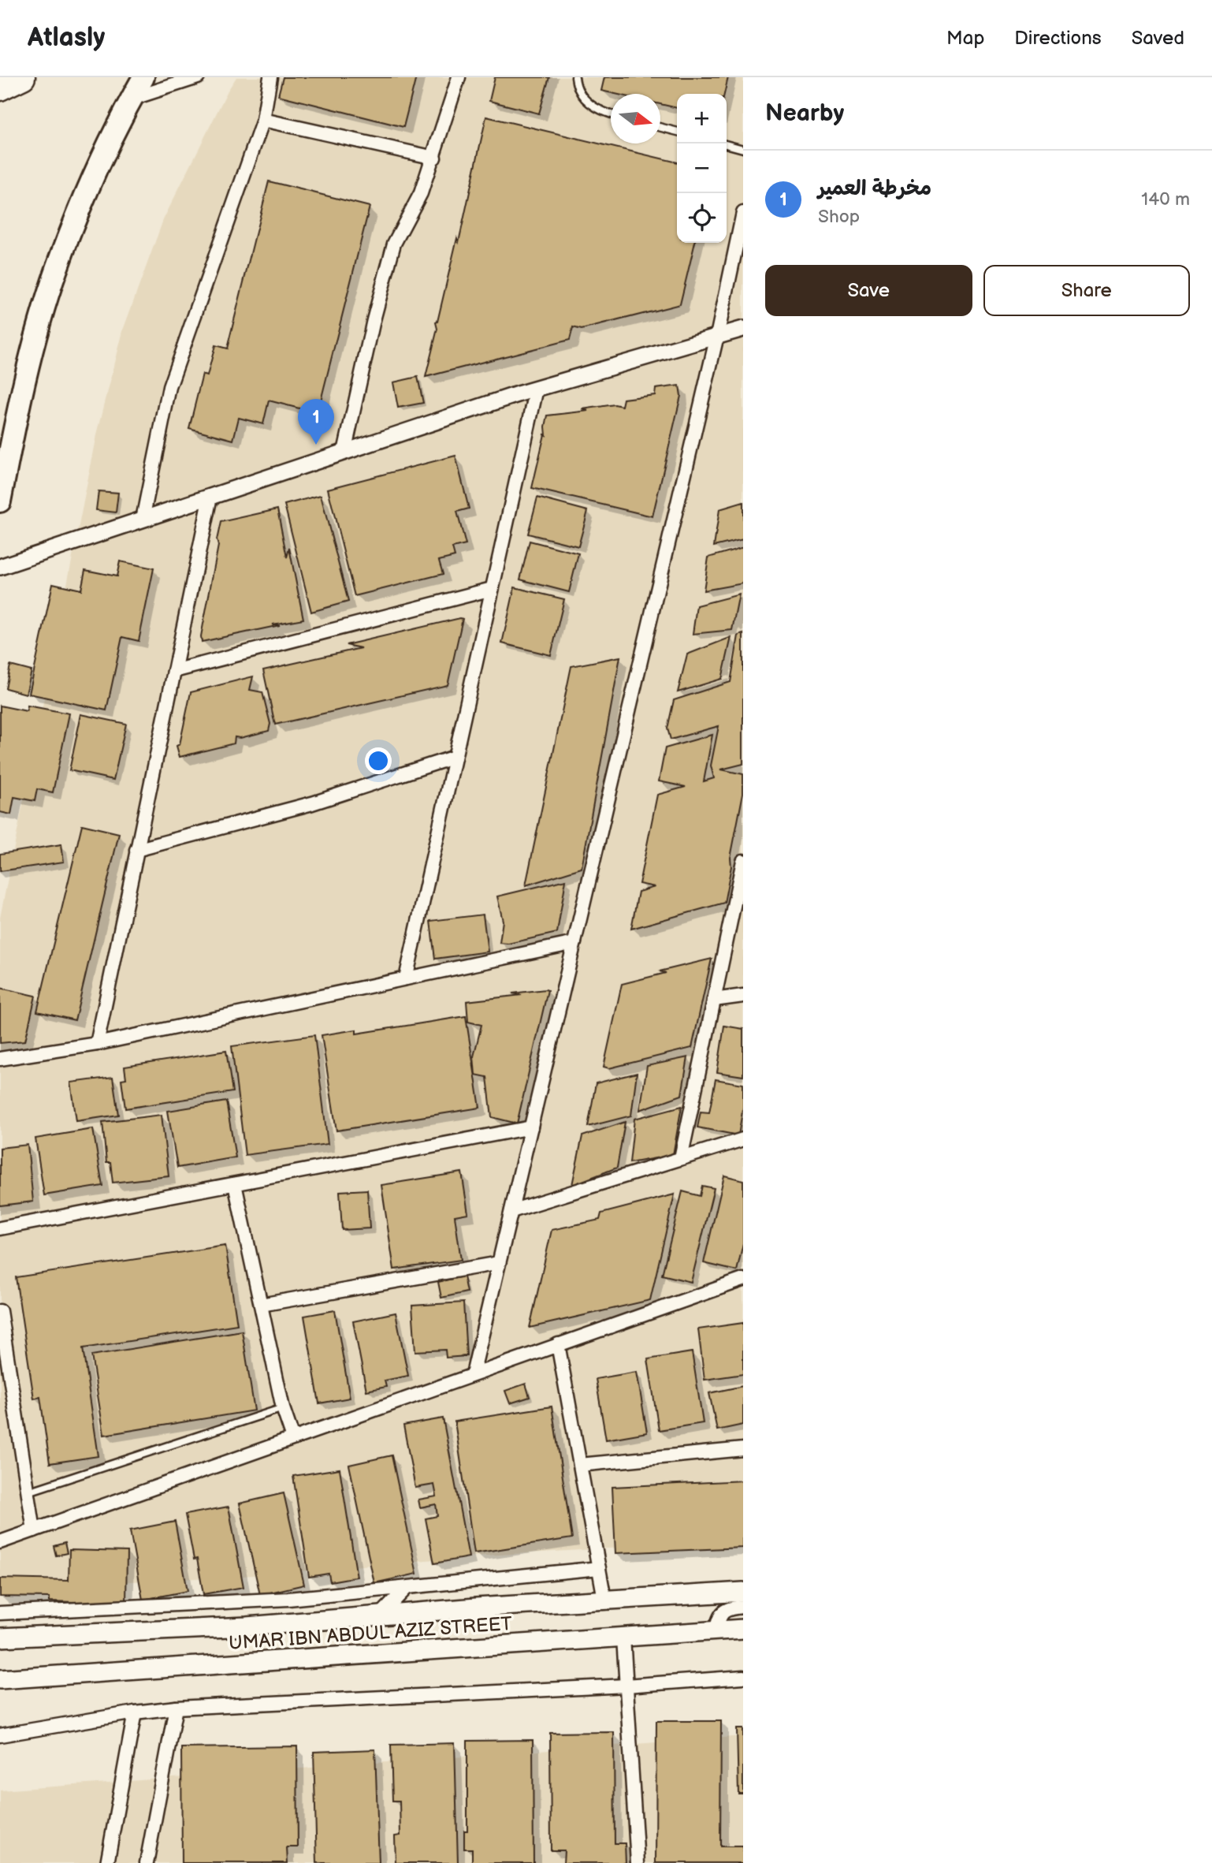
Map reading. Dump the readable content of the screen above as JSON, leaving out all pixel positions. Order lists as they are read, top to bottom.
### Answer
{
  "streets": {
    "main road": ["UMAR IBN ABDUL AZIZ STREET"]
  },
  "north": "right",
  "page": {
    "header": "Atlasly",
    "nav": ["Map", "Directions", "Saved"],
    "heading": "Nearby",
    "map_buttons": ["+", "−"],
    "list": [
      {
        "mark": "1",
        "name": "مخرطة العمير",
        "note": "Shop",
        "value": "140 m"
      }
    ],
    "buttons": ["Save", "Share"],
    "pins": "1"
  }
}
